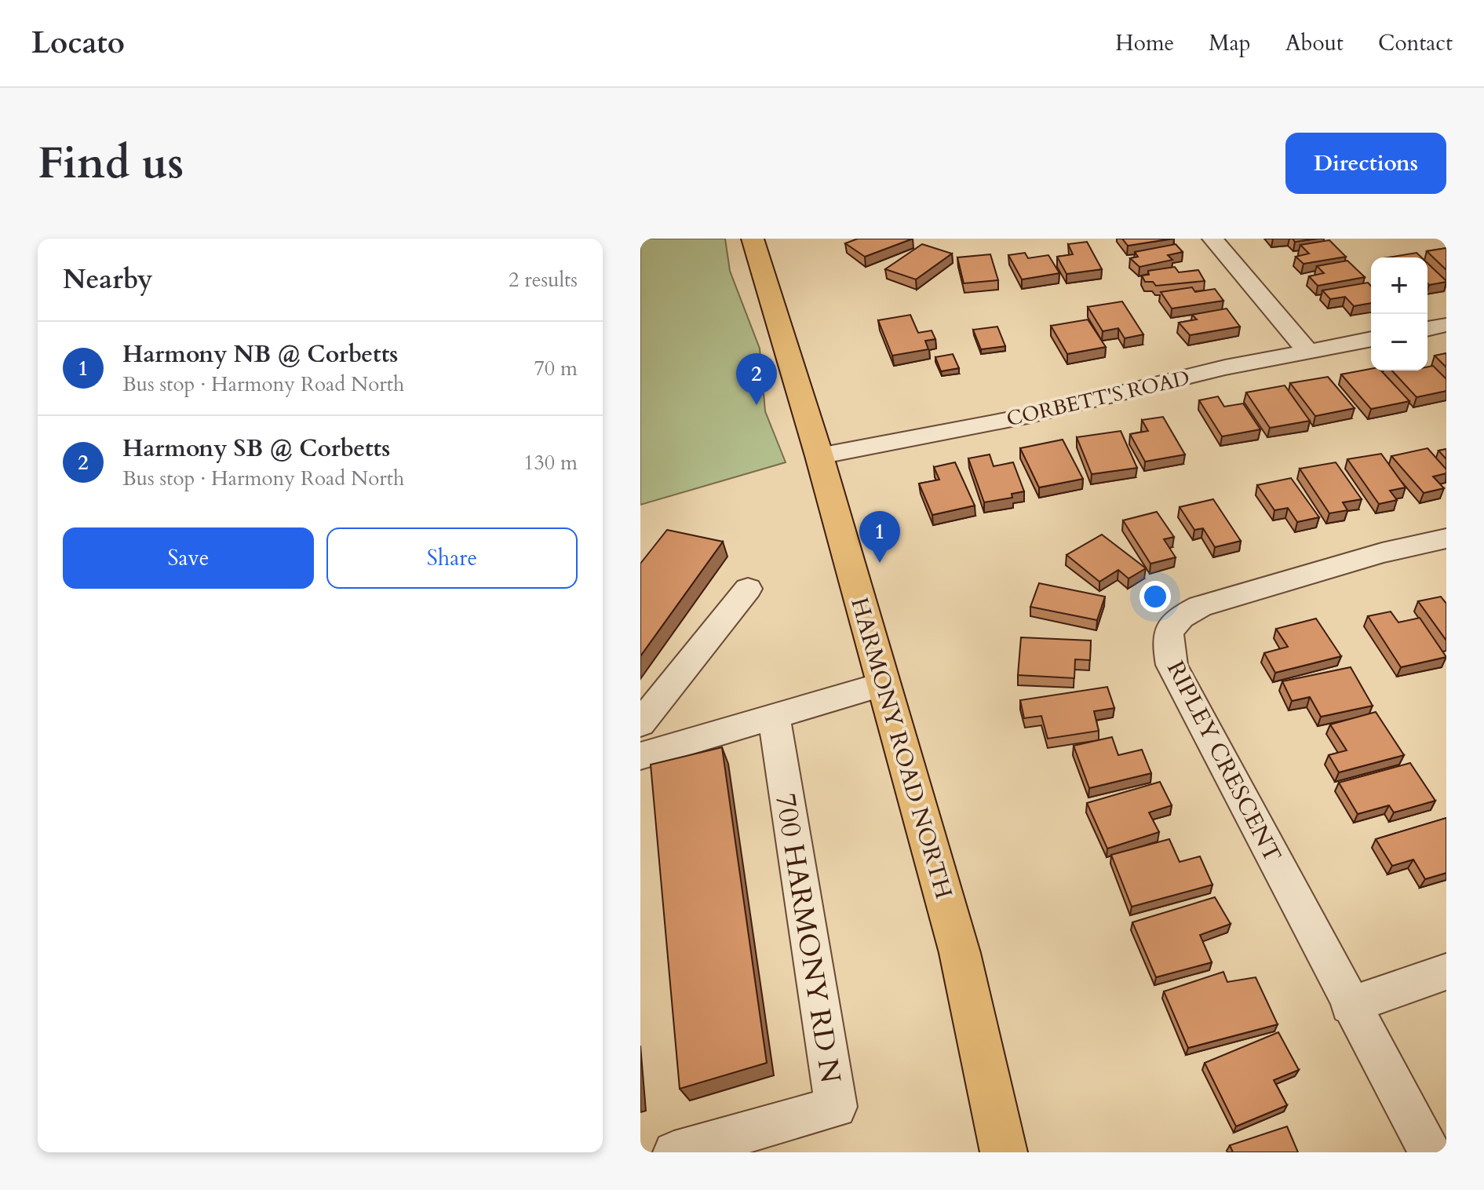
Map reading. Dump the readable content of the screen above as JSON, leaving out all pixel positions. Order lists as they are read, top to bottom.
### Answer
{
  "streets": {
    "main road": ["HARMONY ROAD NORTH"],
    "street": ["CORBETT'S ROAD", "RIPLEY CRESCENT", "700 HARMONY RD N"]
  },
  "crossings": [
    ["CORBETT'S ROAD", "HARMONY ROAD NORTH"]
  ],
  "page": {
    "header": "Locato",
    "nav": [
      "Home",
      "Map",
      "About",
      "Contact"
    ],
    "buttons": [
      "Directions",
      ["Save", "Share"]
    ],
    "title": "Find us",
    "heading": ["Nearby", "2 results"],
    "map_buttons": ["+", "−"],
    "list": [
      {
        "mark": "1",
        "name": "Harmony NB @ Corbetts",
        "note": "Bus stop · Harmony Road North",
        "value": "70 m"
      },
      {
        "mark": "2",
        "name": "Harmony SB @ Corbetts",
        "note": "Bus stop · Harmony Road North",
        "value": "130 m"
      }
    ],
    "pins": ["2", "1"]
  }
}
